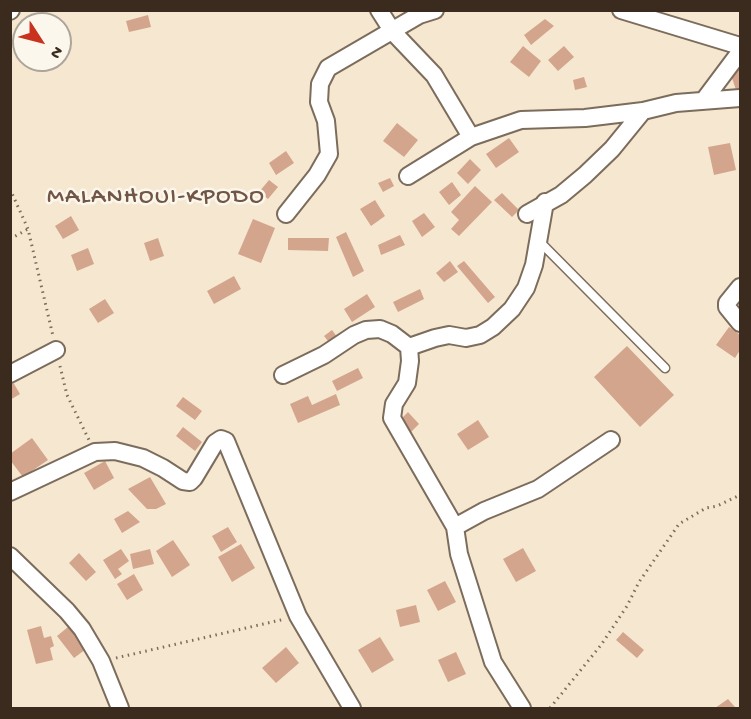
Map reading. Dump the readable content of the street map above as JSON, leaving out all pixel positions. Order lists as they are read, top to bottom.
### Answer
{
  "districts": ["MALANHOUI-KPODO"],
  "north": "bottom right"
}
